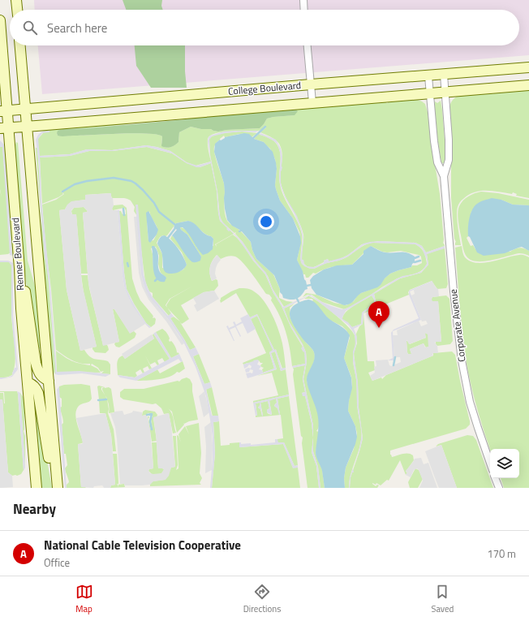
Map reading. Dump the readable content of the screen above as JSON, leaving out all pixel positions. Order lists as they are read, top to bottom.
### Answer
{
  "streets": {
    "main road": ["College Boulevard", "Renner Boulevard"],
    "street": ["Corporate Avenue"]
  },
  "crossings": [
    ["College Boulevard", "Renner Boulevard"],
    ["College Boulevard", "Corporate Avenue"]
  ],
  "page": {
    "search": "Search here",
    "pins": "A",
    "heading": "Nearby",
    "list": [
      {
        "mark": "A",
        "name": "National Cable Television Cooperative",
        "note": "Office",
        "value": "170 m"
      }
    ],
    "nav": ["Map", "Directions", "Saved"]
  }
}
